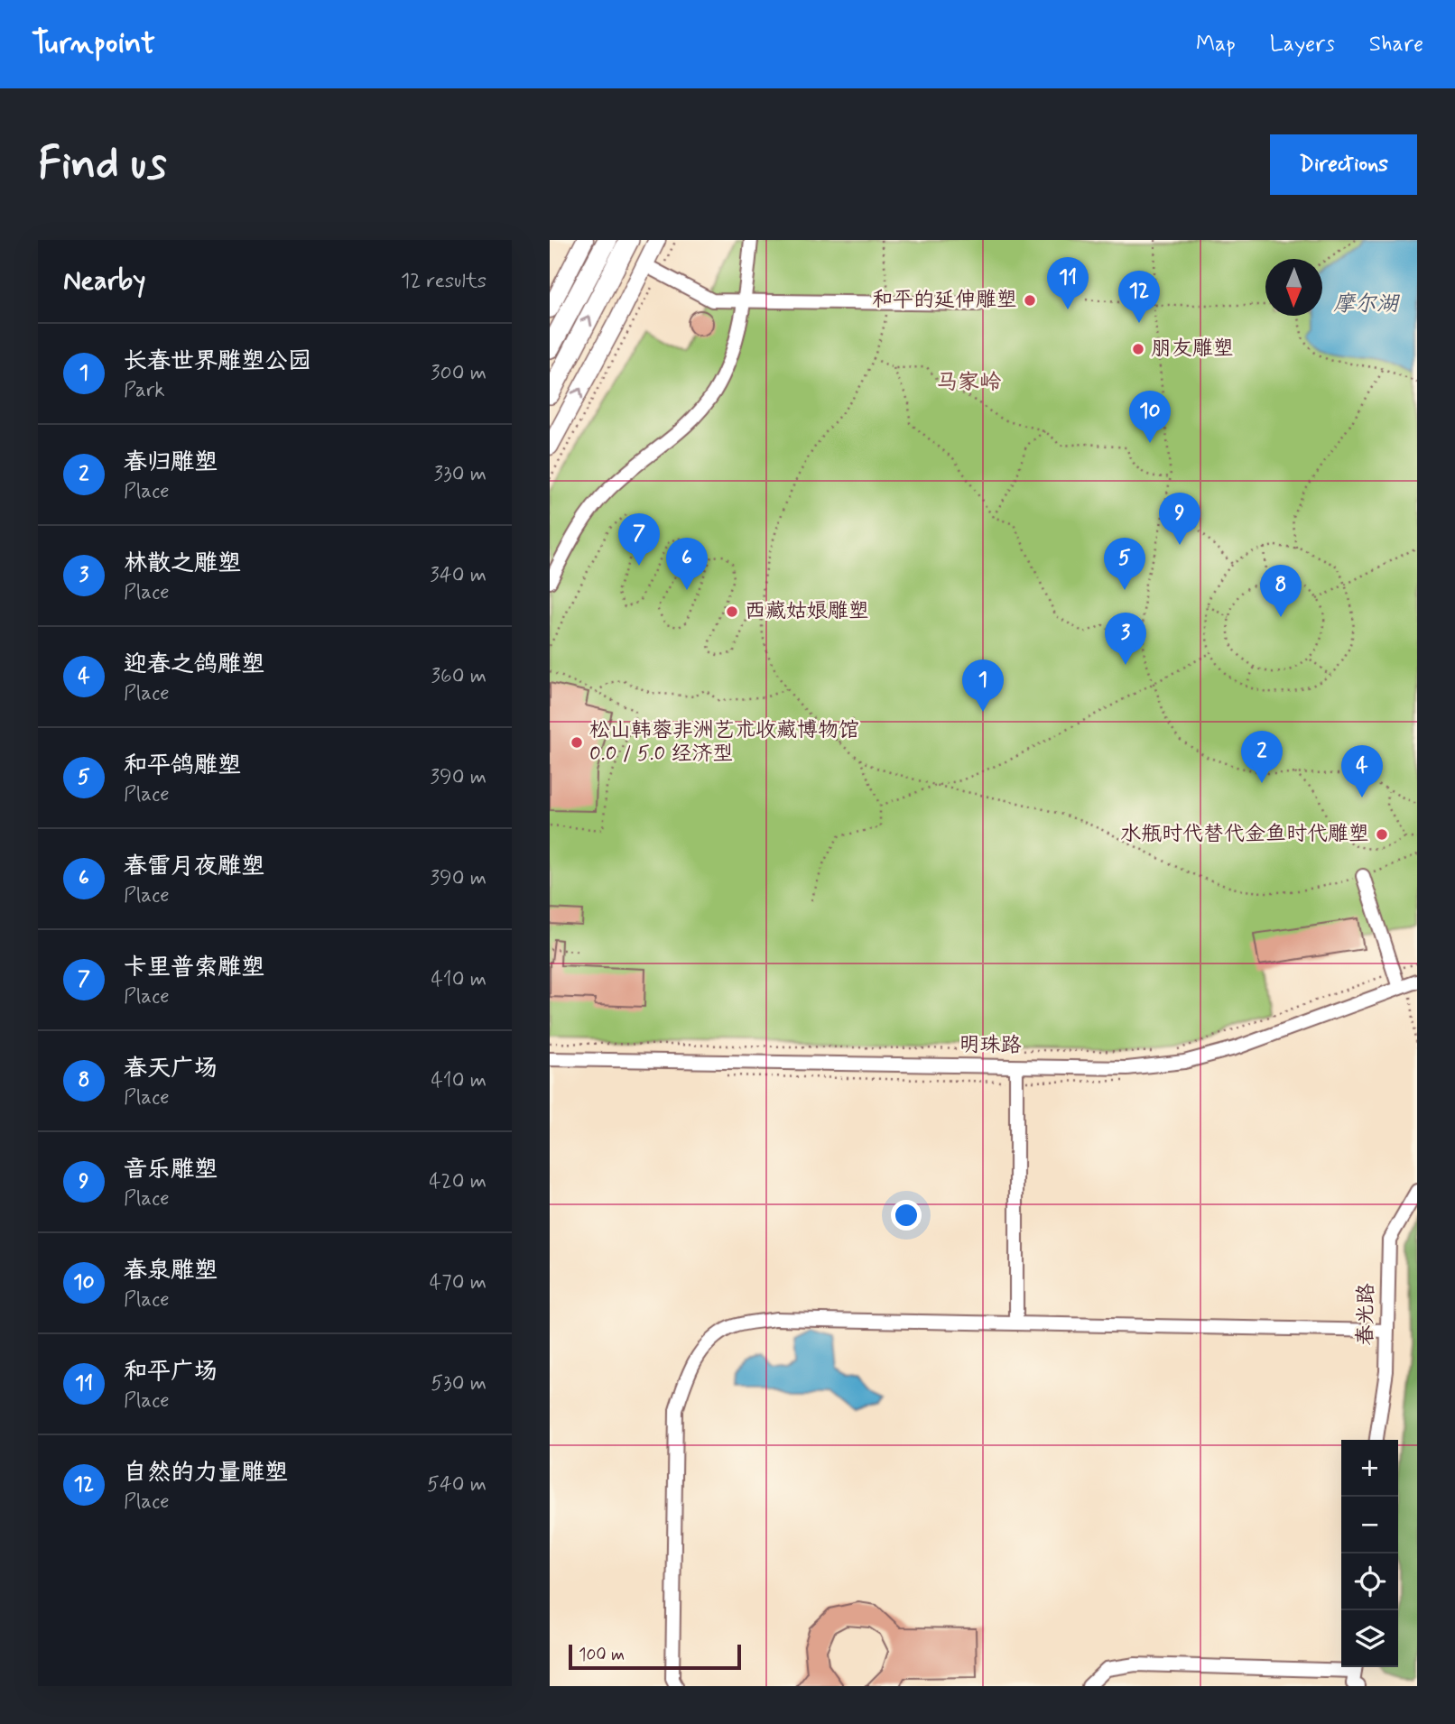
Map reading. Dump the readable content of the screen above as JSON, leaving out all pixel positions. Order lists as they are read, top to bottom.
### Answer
{
  "streets": {
    "street": ["明珠路", "春光路"]
  },
  "districts": ["马家岭"],
  "water": ["摩尔湖"],
  "places": [
    "和平的延伸雕塑",
    "朋友雕塑",
    "西藏姑娘雕塑",
    "松山韩蓉非洲艺术收藏博物馆 0.0 / 5.0 经济型",
    "水瓶时代替代金鱼时代雕塑"
  ],
  "scale_bar": "100 m",
  "north": "bottom",
  "page": {
    "header": "Turnpoint",
    "nav": ["Map", "Layers", "Share"],
    "buttons": "Directions",
    "title": "Find us",
    "heading": ["Nearby", "12 results"],
    "pins": [
      "11",
      "12",
      "10",
      "9",
      "7",
      "5",
      "6",
      "8",
      "3",
      "1",
      "2",
      "4"
    ],
    "list": [
      {
        "mark": "1",
        "name": "长春世界雕塑公园",
        "note": "Park",
        "value": "300 m"
      },
      {
        "mark": "2",
        "name": "春归雕塑",
        "note": "Place",
        "value": "330 m"
      },
      {
        "mark": "3",
        "name": "林散之雕塑",
        "note": "Place",
        "value": "340 m"
      },
      {
        "mark": "4",
        "name": "迎春之鸽雕塑",
        "note": "Place",
        "value": "360 m"
      },
      {
        "mark": "5",
        "name": "和平鸽雕塑",
        "note": "Place",
        "value": "390 m"
      },
      {
        "mark": "6",
        "name": "春雷月夜雕塑",
        "note": "Place",
        "value": "390 m"
      },
      {
        "mark": "7",
        "name": "卡里普索雕塑",
        "note": "Place",
        "value": "410 m"
      },
      {
        "mark": "8",
        "name": "春天广场",
        "note": "Place",
        "value": "410 m"
      },
      {
        "mark": "9",
        "name": "音乐雕塑",
        "note": "Place",
        "value": "420 m"
      },
      {
        "mark": "10",
        "name": "春泉雕塑",
        "note": "Place",
        "value": "470 m"
      },
      {
        "mark": "11",
        "name": "和平广场",
        "note": "Place",
        "value": "530 m"
      },
      {
        "mark": "12",
        "name": "自然的力量雕塑",
        "note": "Place",
        "value": "540 m"
      }
    ],
    "map_buttons": ["+", "−"],
    "scale": "100 m"
  }
}
